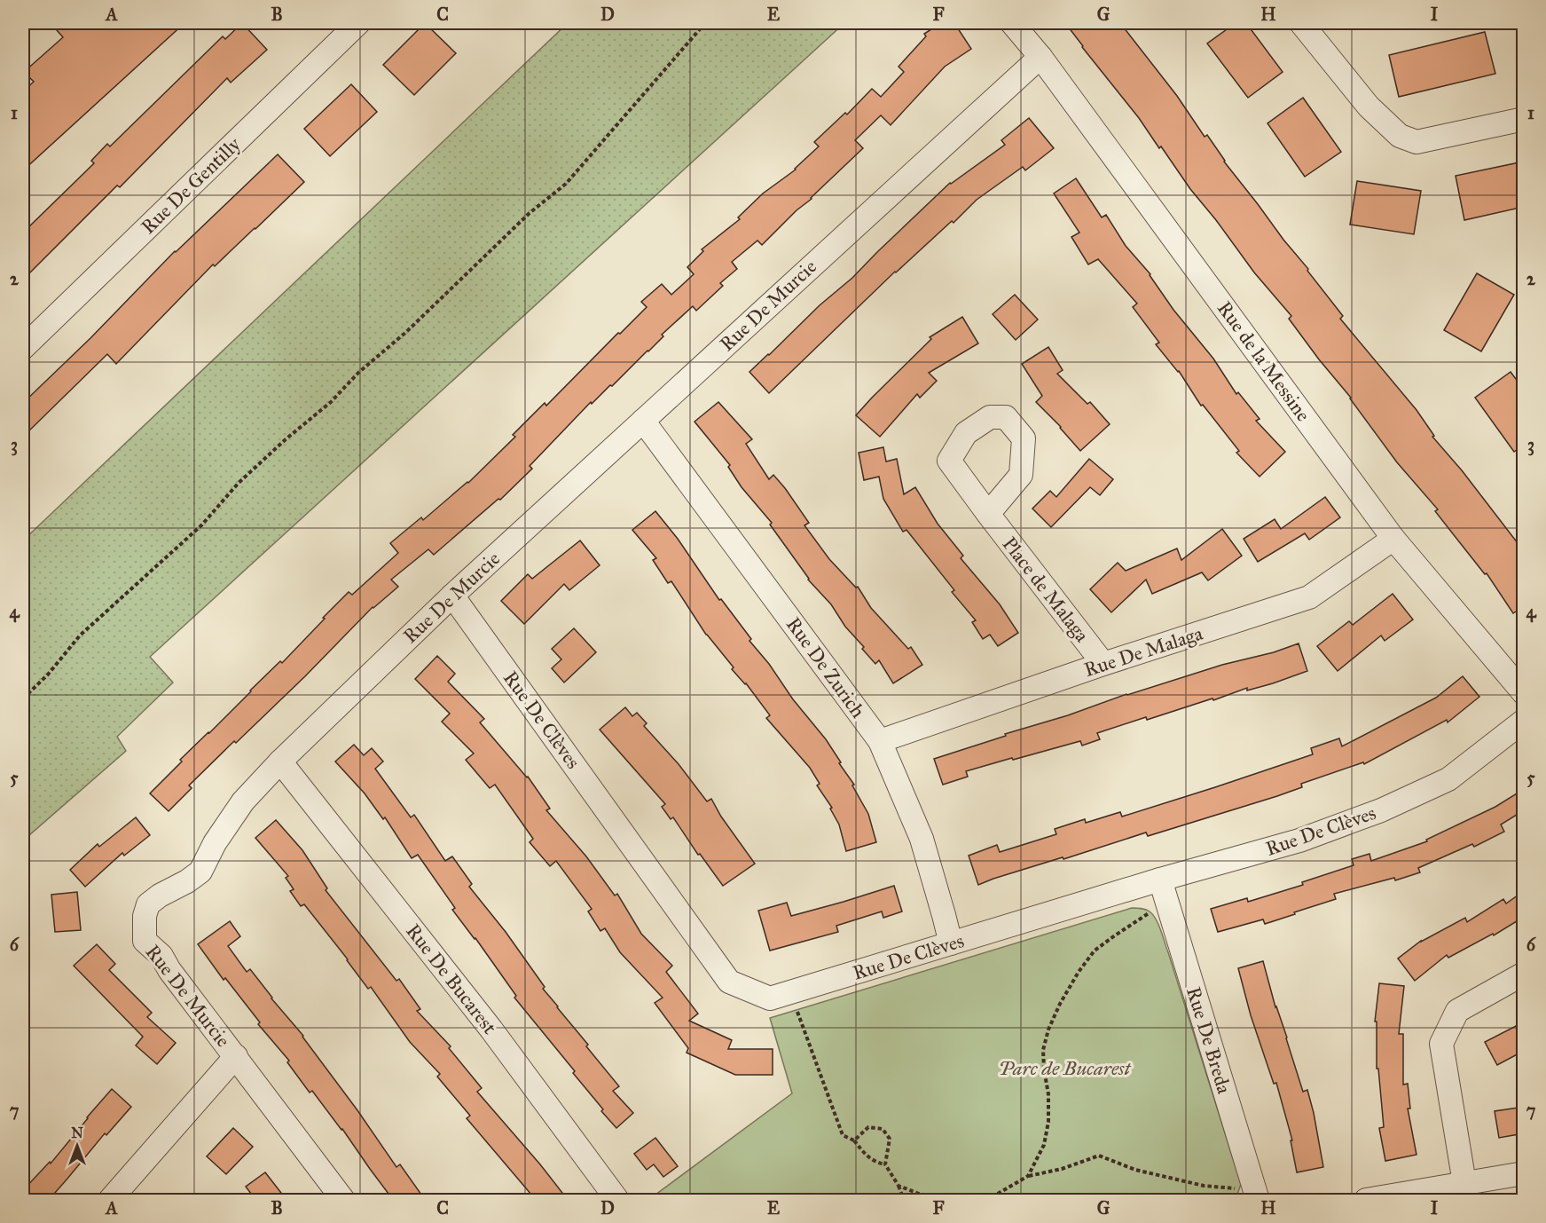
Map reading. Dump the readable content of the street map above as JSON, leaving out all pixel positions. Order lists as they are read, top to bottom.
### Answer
{
  "streets": {
    "street": [
      "Rue De Gentilly",
      "Rue De Murcie",
      "Rue de la Messine",
      "Place de Malaga",
      "Rue De Malaga",
      "Rue De Zurich",
      "Rue De Clèves",
      "Rue De Bucarest",
      "Rue De Breda"
    ]
  },
  "crossings": [
    ["Rue De Murcie", "Rue de la Messine"],
    ["Rue De Murcie", "Rue De Zurich"],
    ["Rue De Murcie", "Rue De Clèves"],
    ["Rue De Murcie", "Rue De Bucarest"],
    ["Rue de la Messine", "Rue De Malaga"],
    ["Place de Malaga", "Rue De Malaga"],
    ["Rue De Malaga", "Rue De Zurich"],
    ["Rue De Zurich", "Rue De Clèves"],
    ["Rue De Clèves", "Rue De Breda"]
  ],
  "parks": ["Parc de Bucarest"],
  "north": "top",
  "grid": {
    "columns": [
      "A",
      "B",
      "C",
      "D",
      "E",
      "F",
      "G",
      "H",
      "I"
    ],
    "rows": [
      "1",
      "2",
      "3",
      "4",
      "5",
      "6",
      "7"
    ]
  }
}
